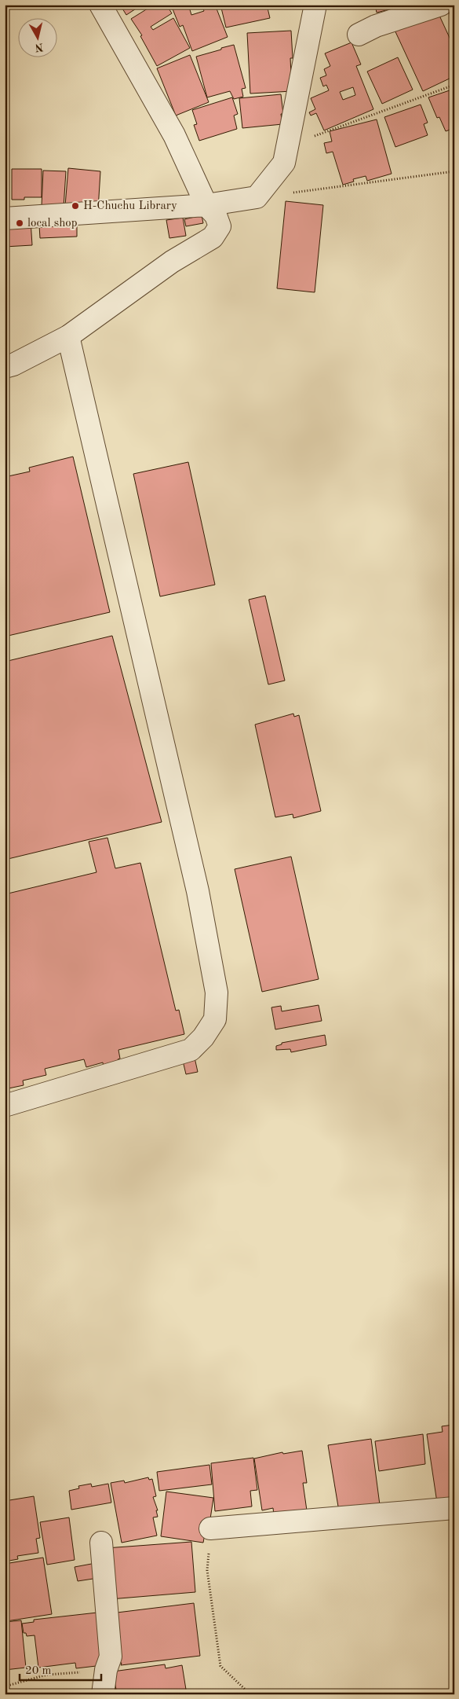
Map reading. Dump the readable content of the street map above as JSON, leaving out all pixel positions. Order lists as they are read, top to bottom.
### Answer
{
  "places": ["H-Chuchu Library", "local shop"],
  "scale_bar": "20 m",
  "north": "bottom"
}
